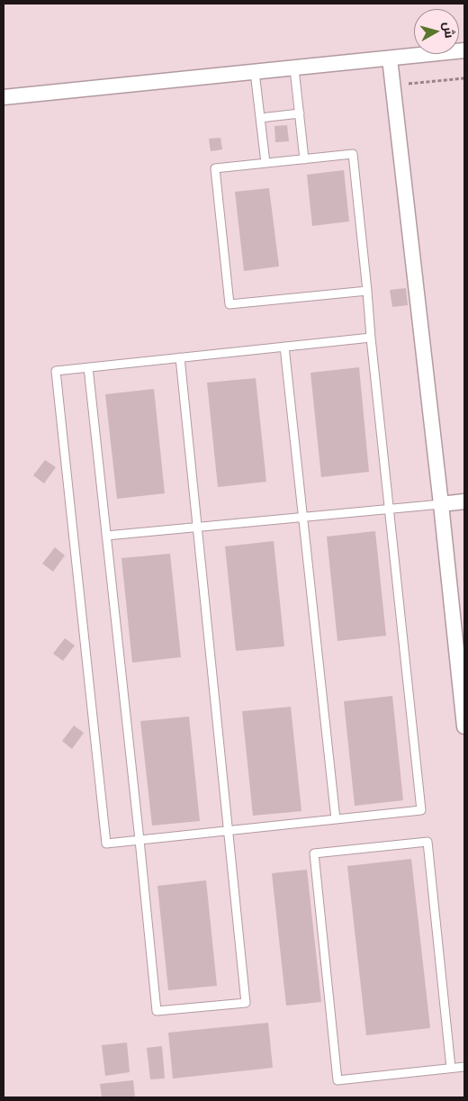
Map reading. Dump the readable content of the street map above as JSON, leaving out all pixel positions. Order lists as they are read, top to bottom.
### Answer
{
  "north": "right"
}
